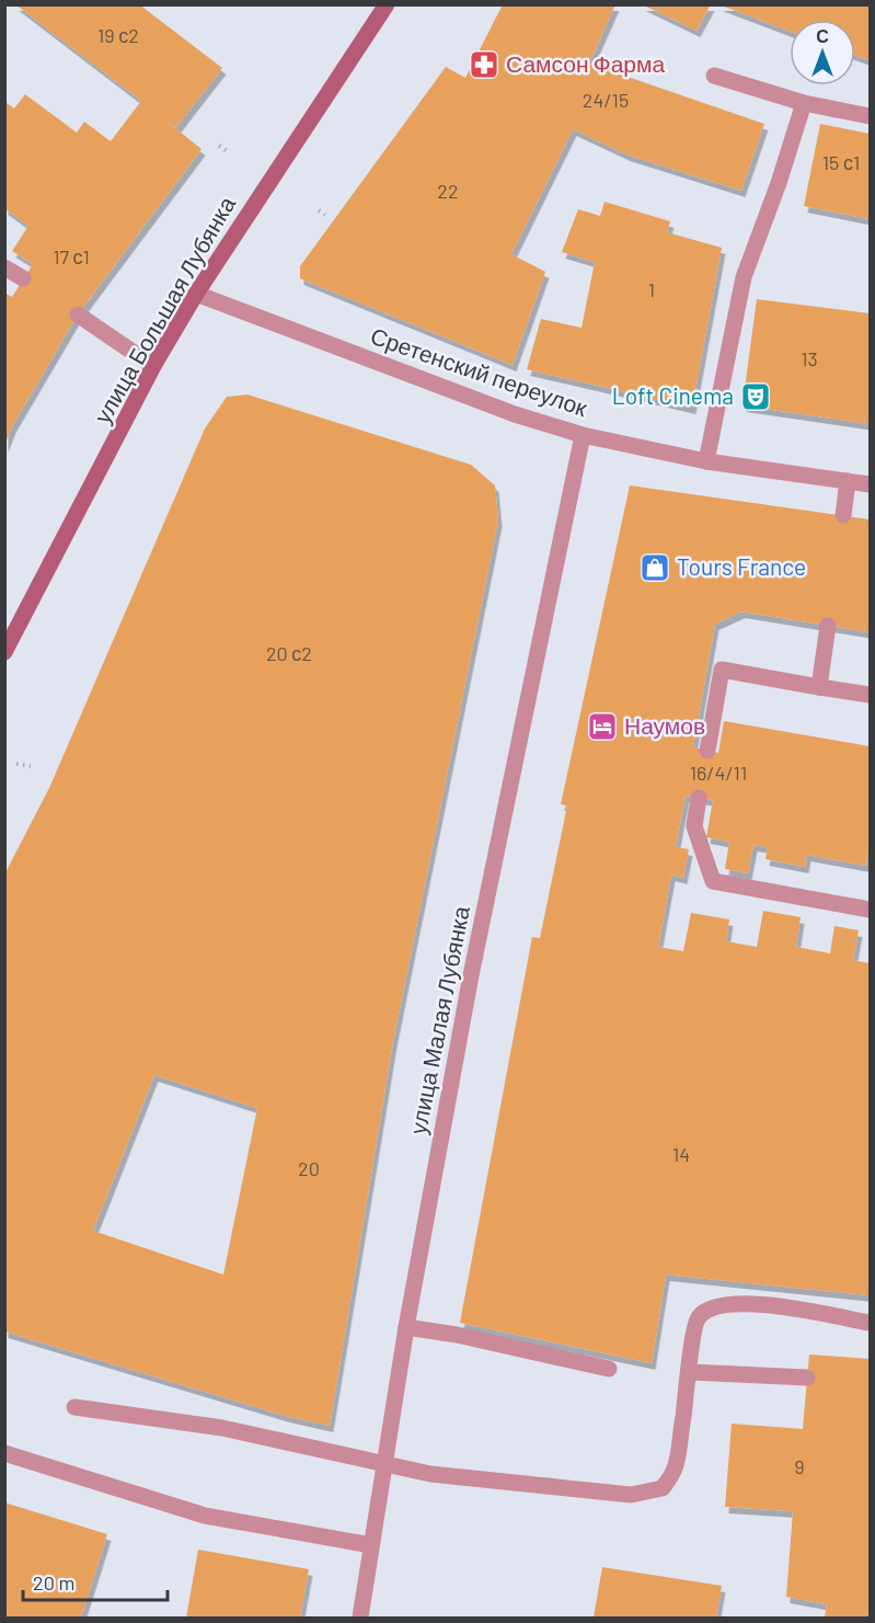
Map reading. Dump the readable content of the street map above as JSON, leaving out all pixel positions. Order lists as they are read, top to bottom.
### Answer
{
  "streets": {
    "main road": ["улица Большая Лубянка"],
    "street": ["Сретенский переулок", "улица Малая Лубянка"]
  },
  "crossings": [
    ["улица Большая Лубянка", "Сретенский переулок"],
    ["Сретенский переулок", "улица Малая Лубянка"]
  ],
  "places": {
    "pharmacy": ["Самсон Фарма"],
    "theatre": ["Loft Cinema"],
    "shop": ["Tours France"],
    "hotel": ["Наумов"]
  },
  "house_numbers": [
    "19 с2",
    "24/15",
    "15 с1",
    "22",
    "17 с1",
    "1",
    "13",
    "20 с2",
    "16/4/11",
    "14",
    "20",
    "9"
  ],
  "scale_bar": "20 m",
  "north": "top"
}
